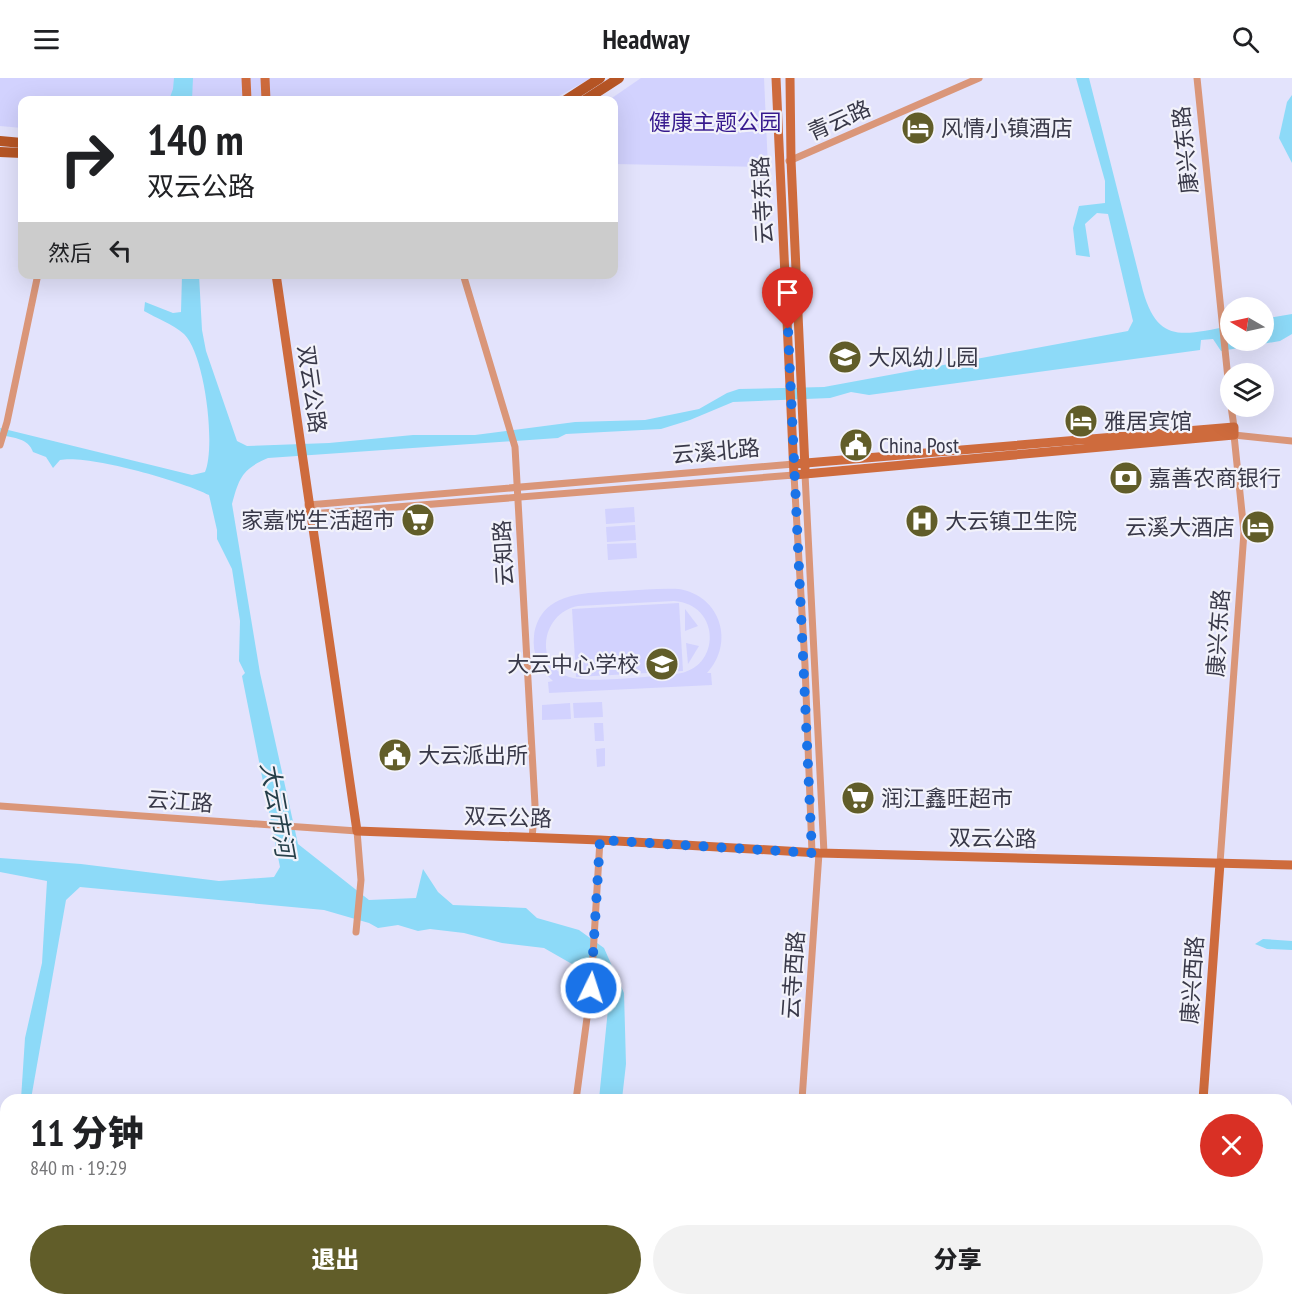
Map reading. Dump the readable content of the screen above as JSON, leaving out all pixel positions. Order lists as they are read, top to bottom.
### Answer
{
  "streets": {
    "street": [
      "青云路",
      "康兴东路",
      "云寺东路",
      "双云公路",
      "云溪北路",
      "云知路",
      "云江路",
      "云寺西路",
      "康兴西路"
    ]
  },
  "crossings": [
    ["青云路", "云寺东路"],
    ["康兴东路", "双云公路"],
    ["康兴东路", "云溪北路"],
    ["康兴东路", "康兴西路"],
    ["云寺东路", "云溪北路"],
    ["双云公路", "云溪北路"],
    ["双云公路", "云知路"],
    ["双云公路", "云江路"],
    ["双云公路", "云寺西路"],
    ["双云公路", "康兴西路"],
    ["云溪北路", "云知路"]
  ],
  "water": ["大云市河"],
  "parks": ["健康主题公园"],
  "places": {
    "hotel": ["风情小镇酒店", "雅居宾馆", "云溪大酒店"],
    "school or university": ["大风幼儿园", "大云中心学校"],
    "public building": ["China Post", "大云派出所"],
    "bank": ["嘉善农商银行"],
    "supermarket": ["家嘉悦生活超市", "润江鑫旺超市"],
    "hospital": ["大云镇卫生院"]
  },
  "north": "left",
  "page": {
    "header": "Headway",
    "turn": ["140 m", "双云公路"],
    "then": "然后",
    "heading": ["11 分钟", "840 m · 19:29"],
    "buttons": ["退出", "分享"]
  }
}
